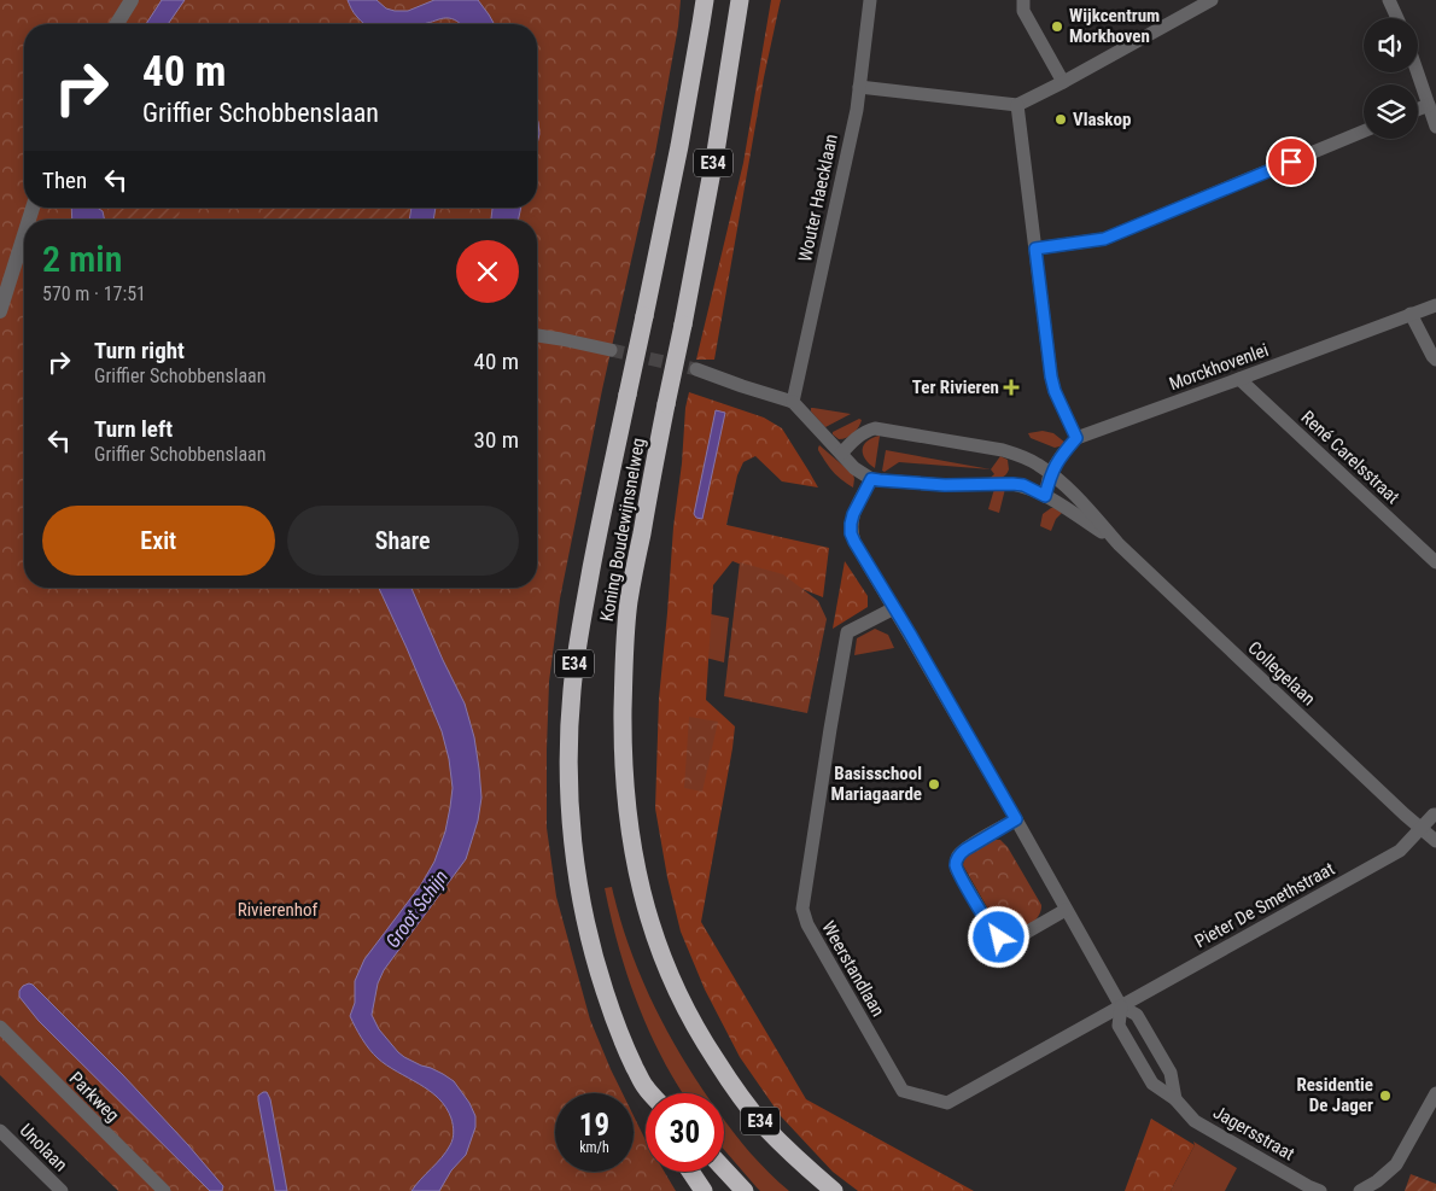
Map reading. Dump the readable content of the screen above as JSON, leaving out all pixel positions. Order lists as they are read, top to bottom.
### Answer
{
  "streets": {
    "highway": ["E34", "Koning Boudewijnsnelweg"],
    "street": [
      "Wouter Haecklaan",
      "Morckhovenlei",
      "René Carelsstraat",
      "Collegelaan",
      "Pieter De Smethstraat",
      "Weerstandlaan",
      "Parkweg",
      "Jagersstraat",
      "Unolaan"
    ]
  },
  "crossings": [
    ["Morckhovenlei", "René Carelsstraat"],
    ["Collegelaan", "Pieter De Smethstraat"],
    ["Pieter De Smethstraat", "Weerstandlaan"],
    ["Pieter De Smethstraat", "Jagersstraat"],
    ["Weerstandlaan", "Jagersstraat"]
  ],
  "water": ["Groot Schijn"],
  "parks": ["Rivierenhof"],
  "places": {
    "other": [
      "Wijkcentrum Morkhoven",
      "Vlaskop",
      "Basisschool Mariagaarde",
      "Residentie De Jager"
    ],
    "health": ["Ter Rivieren"]
  },
  "page": {
    "turn": ["40 m", "Griffier Schobbenslaan"],
    "then": "Then",
    "heading": ["2 min", "570 m · 17:51"],
    "list": [
      {
        "name": "Turn right",
        "note": "Griffier Schobbenslaan",
        "value": "40 m"
      },
      {
        "name": "Turn left",
        "note": "Griffier Schobbenslaan",
        "value": "30 m"
      }
    ],
    "buttons": ["Exit", "Share"],
    "speed": "19 km/h",
    "limit": "30"
  }
}
